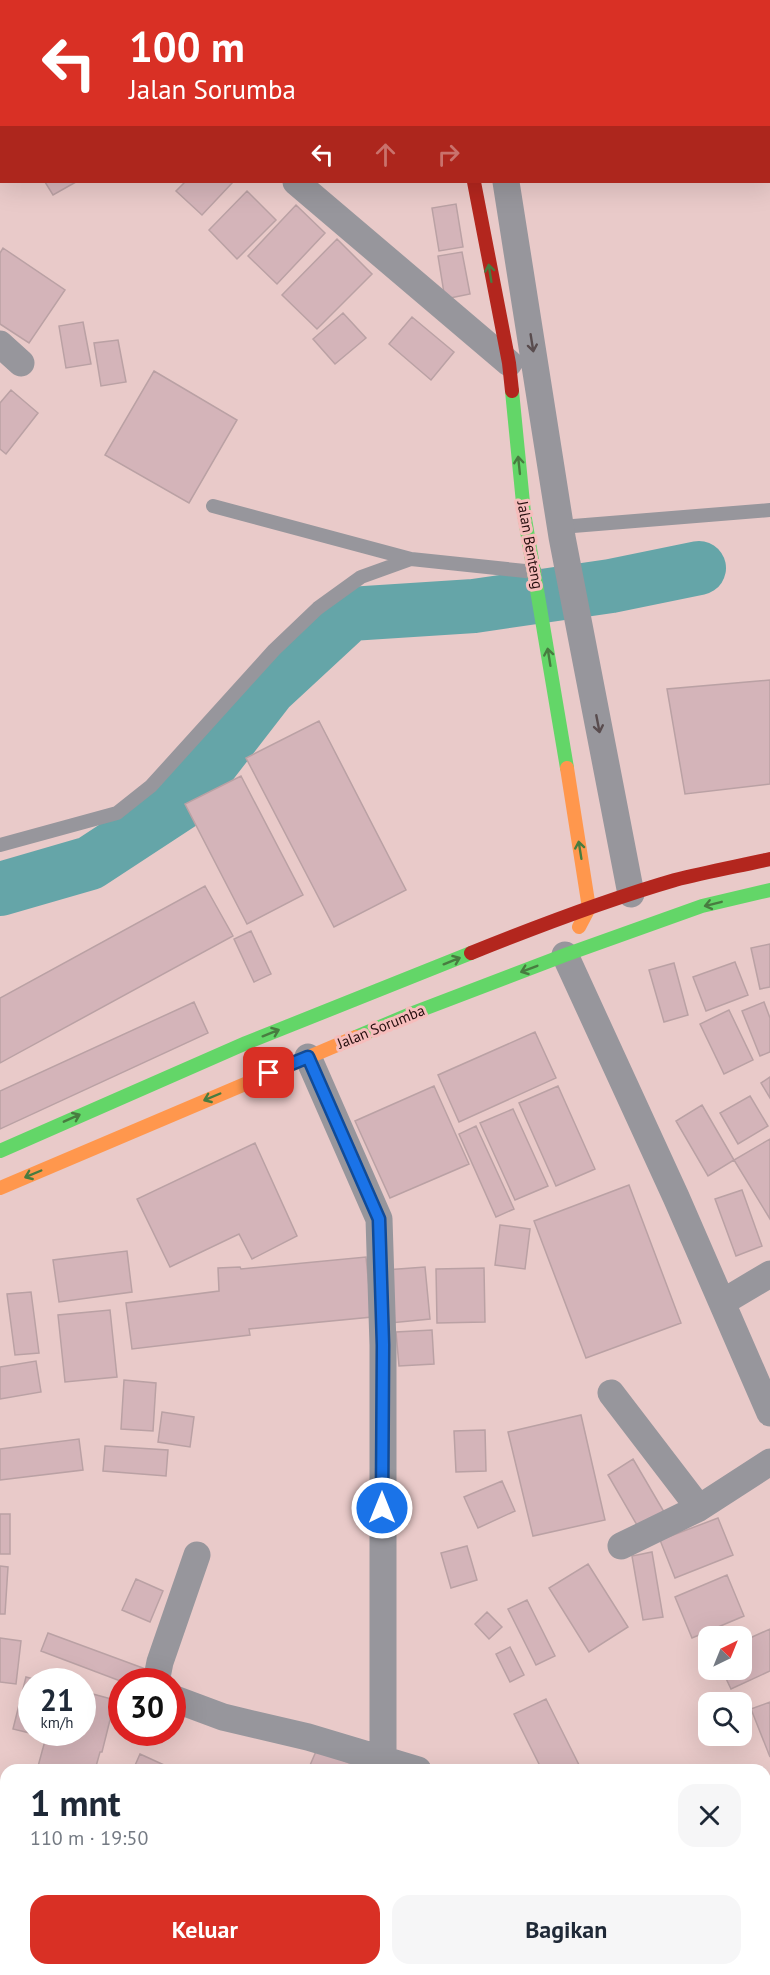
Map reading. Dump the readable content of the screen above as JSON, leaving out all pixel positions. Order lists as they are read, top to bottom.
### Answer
{
  "streets": {
    "street": ["Jalan Benteng", "Jalan Sorumba"]
  },
  "north": "top right",
  "page": {
    "turn": ["100 m", "Jalan Sorumba"],
    "speed": "21 km/h",
    "limit": "30",
    "heading": ["1 mnt", "110 m · 19:50"],
    "buttons": ["Keluar", "Bagikan"]
  }
}
